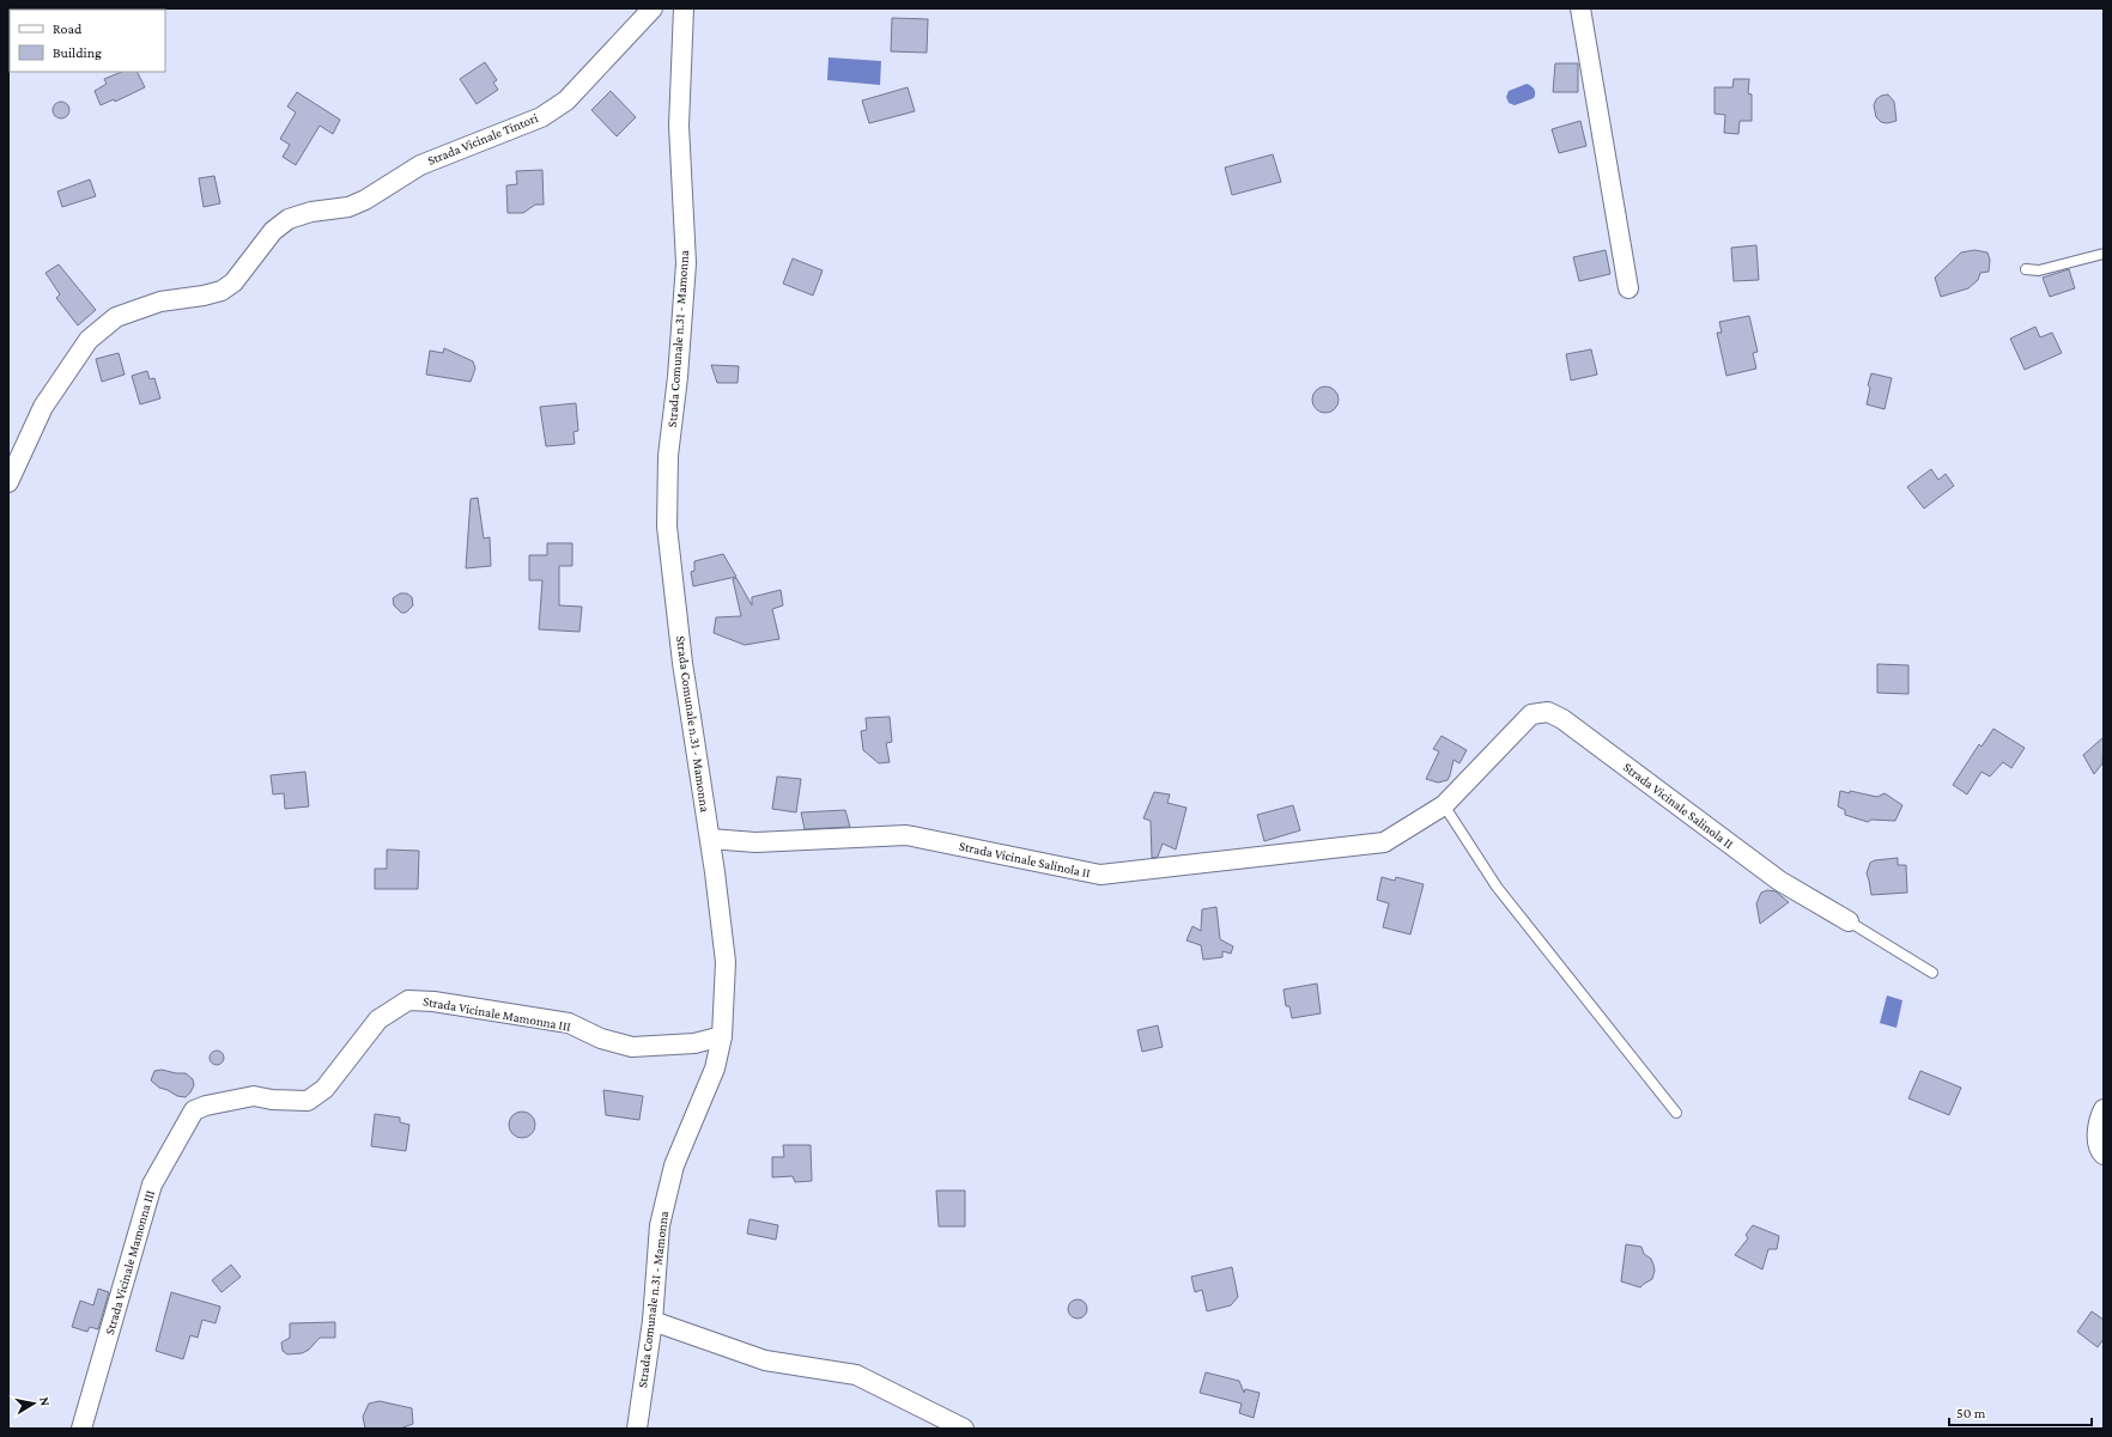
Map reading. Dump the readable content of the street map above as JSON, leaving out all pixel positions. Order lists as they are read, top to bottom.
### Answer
{
  "streets": {
    "street": [
      "Strada Vicinale Tintori",
      "Strada Comunale n.31 - Mamonna",
      "Strada Vicinale Salinola II",
      "Strada Vicinale Mamonna III"
    ]
  },
  "crossings": [
    ["Strada Comunale n.31 - Mamonna", "Strada Vicinale Salinola II"],
    ["Strada Comunale n.31 - Mamonna", "Strada Vicinale Mamonna III"]
  ],
  "legend": ["Road", "Building"],
  "scale_bar": "50 m",
  "north": "right"
}
